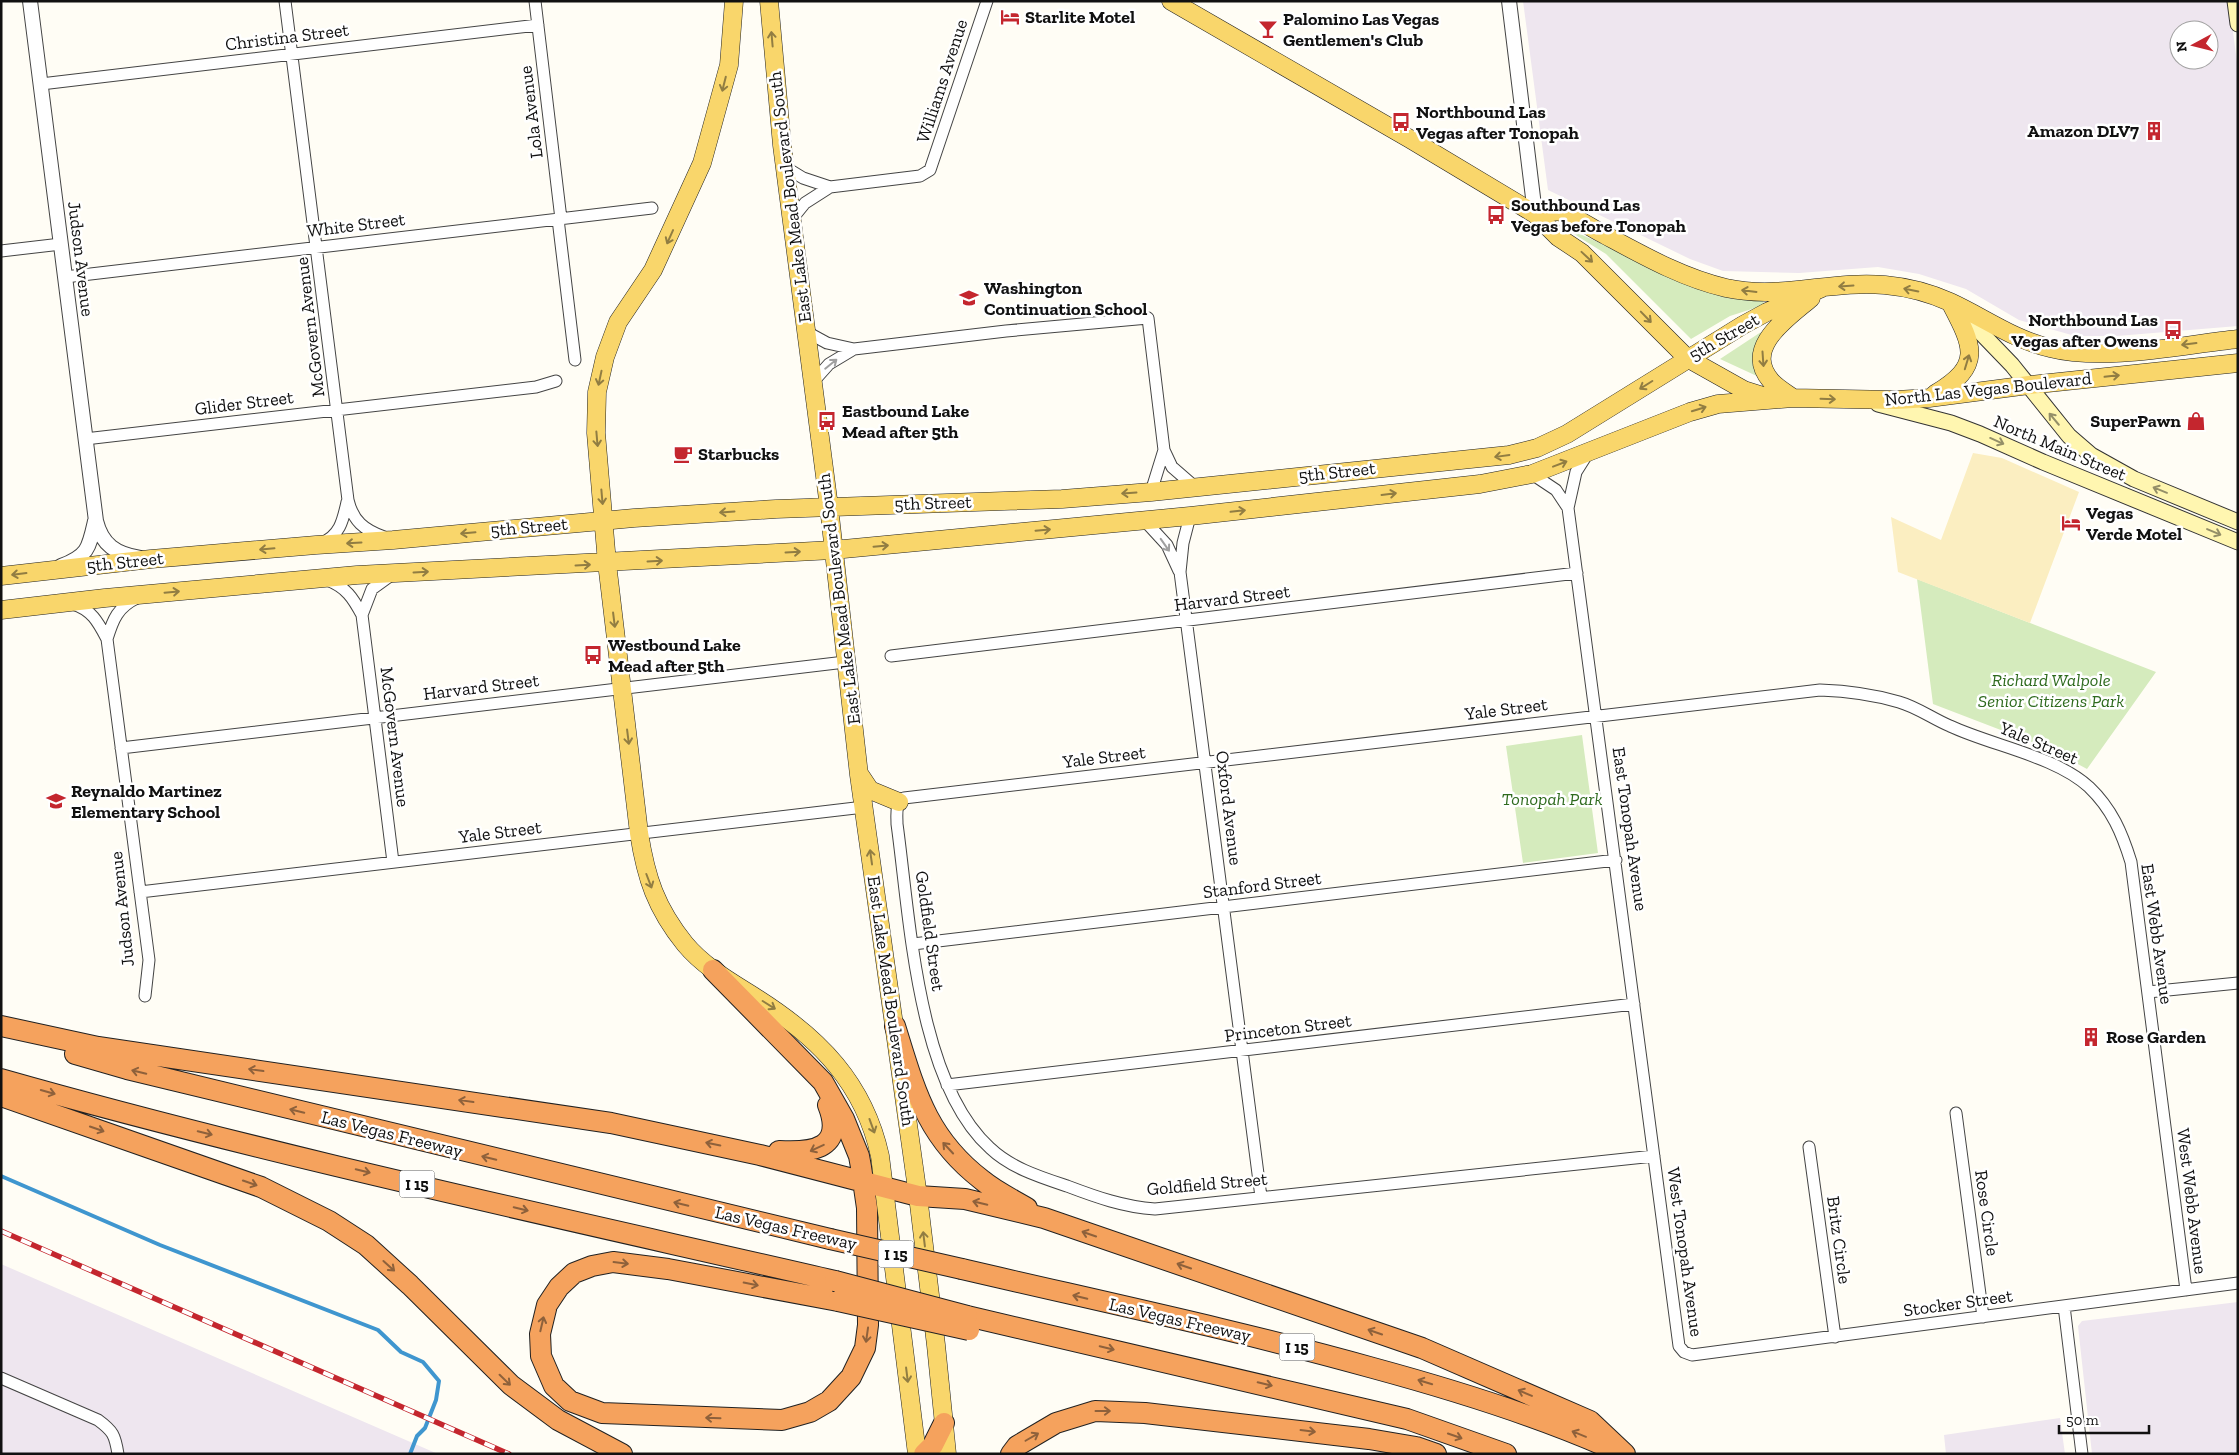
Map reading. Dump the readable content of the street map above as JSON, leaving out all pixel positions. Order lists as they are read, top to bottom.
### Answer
{
  "streets": {
    "highway": ["Las Vegas Freeway", "I 15"],
    "main road": [
      "East Lake Mead Boulevard South",
      "5th Street",
      "North Las Vegas Boulevard",
      "North Main Street"
    ],
    "street": [
      "Christina Street",
      "Williams Avenue",
      "Lola Avenue",
      "White Street",
      "Judson Avenue",
      "McGovern Avenue",
      "Glider Street",
      "Harvard Street",
      "Yale Street",
      "Oxford Avenue",
      "East Tonopah Avenue",
      "Stanford Street",
      "Goldfield Street",
      "East Webb Avenue",
      "Princeton Street",
      "West Webb Avenue",
      "Rose Circle",
      "Britz Circle",
      "West Tonopah Avenue",
      "Stocker Street"
    ]
  },
  "crossings": [
    ["Christina Street", "Lola Avenue"],
    ["Christina Street", "Judson Avenue"],
    ["Christina Street", "McGovern Avenue"],
    ["Lola Avenue", "White Street"],
    ["East Lake Mead Boulevard South", "5th Street"],
    ["East Lake Mead Boulevard South", "Harvard Street"],
    ["East Lake Mead Boulevard South", "Yale Street"],
    ["White Street", "Judson Avenue"],
    ["White Street", "McGovern Avenue"],
    ["Judson Avenue", "5th Street"],
    ["Judson Avenue", "Glider Street"],
    ["Judson Avenue", "Harvard Street"],
    ["Judson Avenue", "Yale Street"],
    ["McGovern Avenue", "5th Street"],
    ["McGovern Avenue", "Glider Street"],
    ["McGovern Avenue", "Harvard Street"],
    ["McGovern Avenue", "Yale Street"],
    ["5th Street", "North Las Vegas Boulevard"],
    ["5th Street", "Oxford Avenue"],
    ["5th Street", "East Tonopah Avenue"],
    ["North Las Vegas Boulevard", "North Main Street"],
    ["Harvard Street", "Oxford Avenue"],
    ["Harvard Street", "East Tonopah Avenue"],
    ["Yale Street", "Oxford Avenue"],
    ["Yale Street", "East Tonopah Avenue"],
    ["Yale Street", "Goldfield Street"],
    ["Yale Street", "East Webb Avenue"],
    ["Oxford Avenue", "Stanford Street"],
    ["Oxford Avenue", "Goldfield Street"],
    ["Oxford Avenue", "Princeton Street"],
    ["East Tonopah Avenue", "Stanford Street"],
    ["East Tonopah Avenue", "Goldfield Street"],
    ["East Tonopah Avenue", "Princeton Street"],
    ["East Tonopah Avenue", "West Tonopah Avenue"],
    ["Stanford Street", "Goldfield Street"],
    ["Goldfield Street", "Princeton Street"],
    ["Goldfield Street", "West Tonopah Avenue"],
    ["East Webb Avenue", "West Webb Avenue"],
    ["West Webb Avenue", "Stocker Street"],
    ["Rose Circle", "Stocker Street"],
    ["Britz Circle", "Stocker Street"],
    ["West Tonopah Avenue", "Stocker Street"]
  ],
  "parks": ["Richard Walpole Senior Citizens Park", "Tonopah Park"],
  "places": {
    "hotel": ["Starlite Motel", "Vegas Verde Motel"],
    "bar": ["Palomino Las Vegas Gentlemen's Club"],
    "bus stop": [
      "Northbound Las Vegas after Tonopah",
      "Southbound Las Vegas before Tonopah",
      "Northbound Las Vegas after Owens",
      "Eastbound Lake Mead after 5th",
      "Westbound Lake Mead after 5th"
    ],
    "building": ["Amazon DLV7", "Rose Garden"],
    "school or university": ["Washington Continuation School", "Reynaldo Martinez Elementary School"],
    "shop": ["SuperPawn"],
    "cafe": ["Starbucks"]
  },
  "scale_bar": "50 m",
  "north": "left"
}
